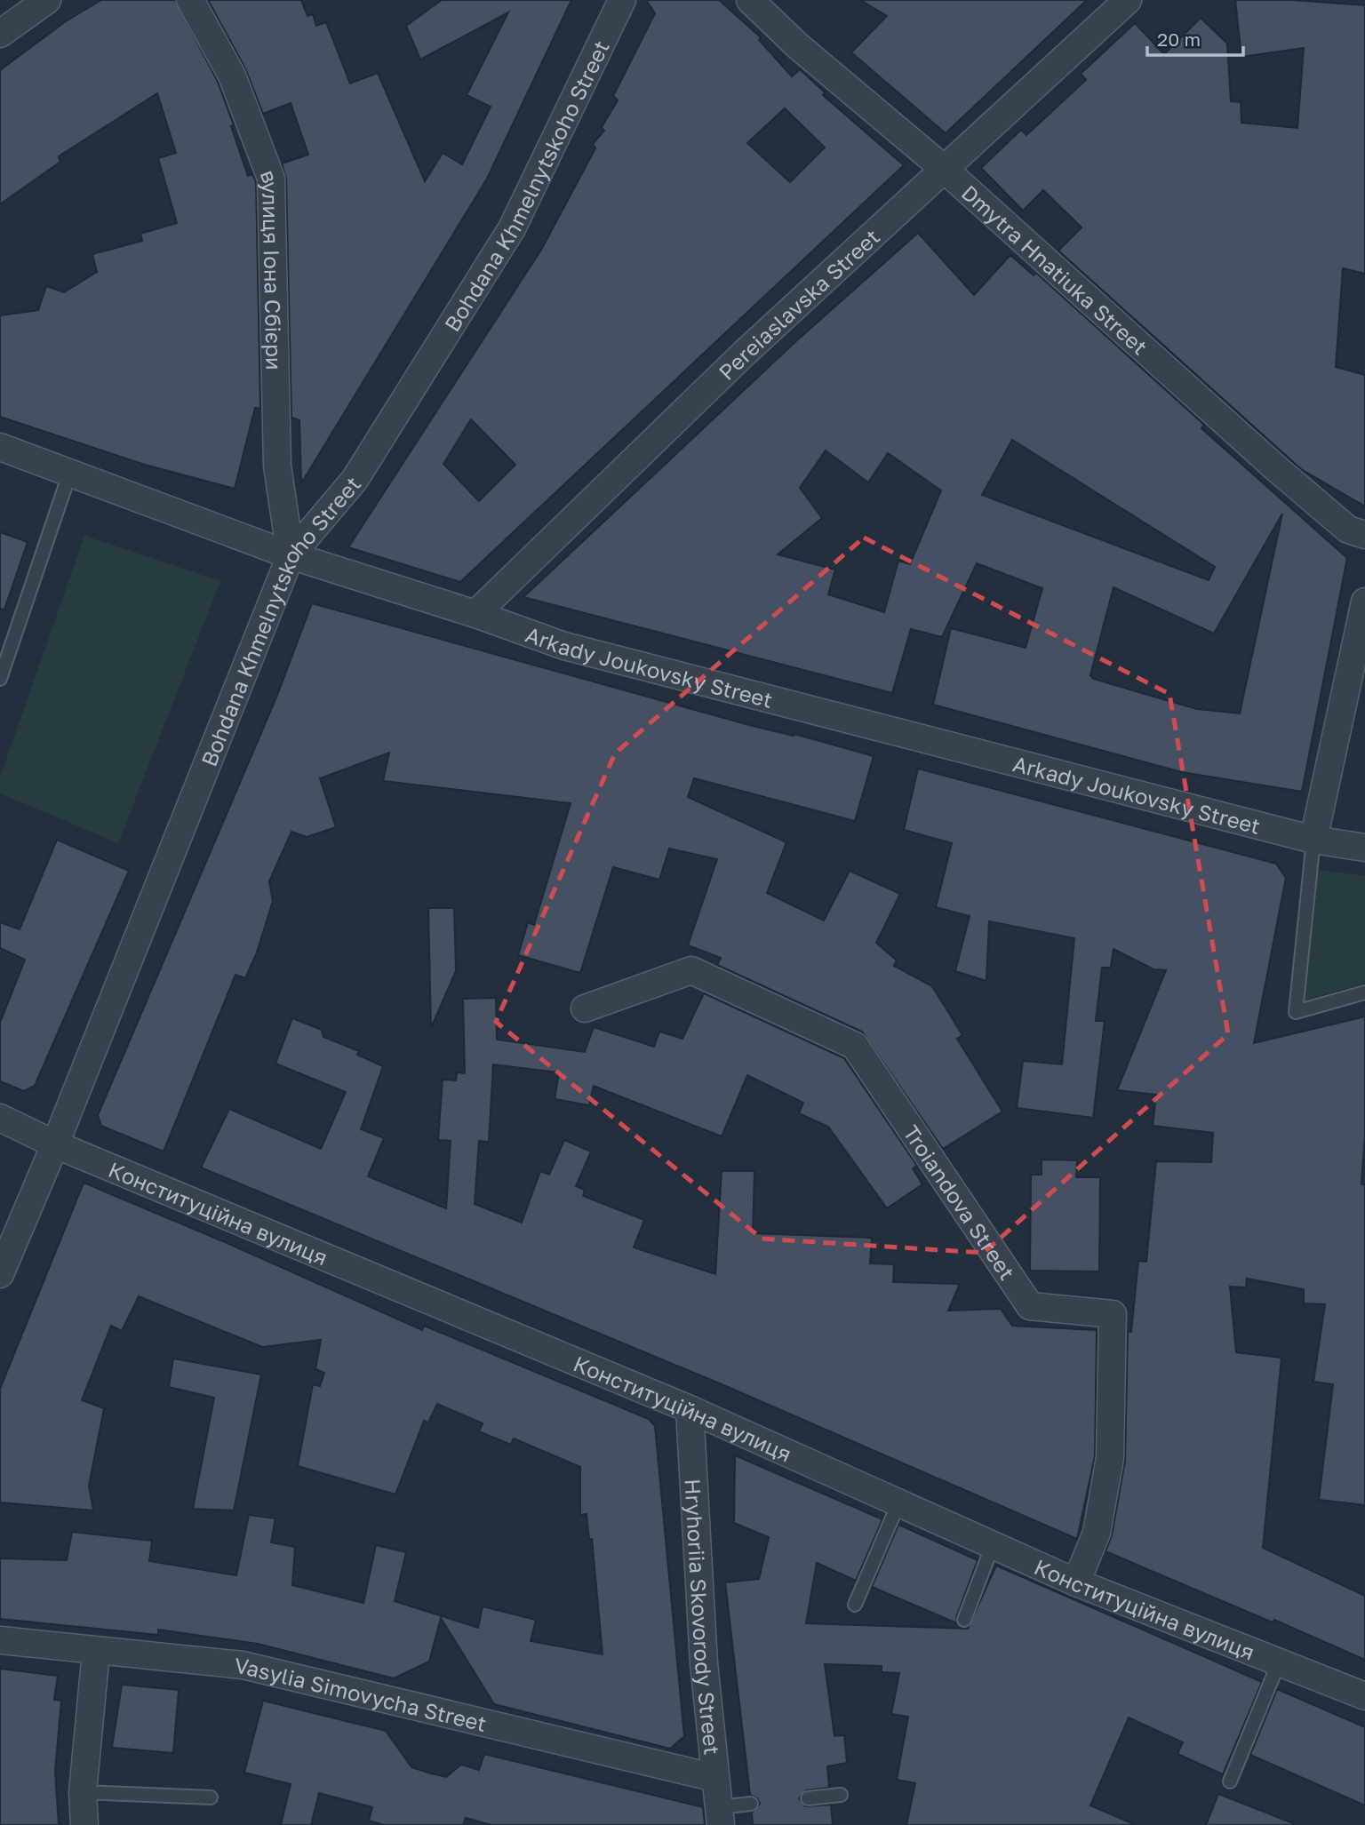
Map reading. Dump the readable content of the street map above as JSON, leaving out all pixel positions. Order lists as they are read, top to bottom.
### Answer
{
  "streets": {
    "street": [
      "Bohdana Khmelnytskoho Street",
      "вулиця Іона Сбієри",
      "Dmytra Hnatiuka Street",
      "Pereiaslavska Street",
      "Arkady Joukovsky Street",
      "Troiandova Street",
      "Конституційна вулиця",
      "Hryhoriia Skovorody Street",
      "Vasylia Simovycha Street"
    ]
  },
  "crossings": [
    ["Bohdana Khmelnytskoho Street", "вулиця Іона Сбієри"],
    ["Bohdana Khmelnytskoho Street", "Arkady Joukovsky Street"],
    ["Bohdana Khmelnytskoho Street", "Конституційна вулиця"],
    ["вулиця Іона Сбієри", "Arkady Joukovsky Street"],
    ["Dmytra Hnatiuka Street", "Pereiaslavska Street"],
    ["Pereiaslavska Street", "Arkady Joukovsky Street"],
    ["Troiandova Street", "Конституційна вулиця"],
    ["Конституційна вулиця", "Hryhoriia Skovorody Street"],
    ["Hryhoriia Skovorody Street", "Vasylia Simovycha Street"]
  ],
  "scale_bar": "20 m"
}
